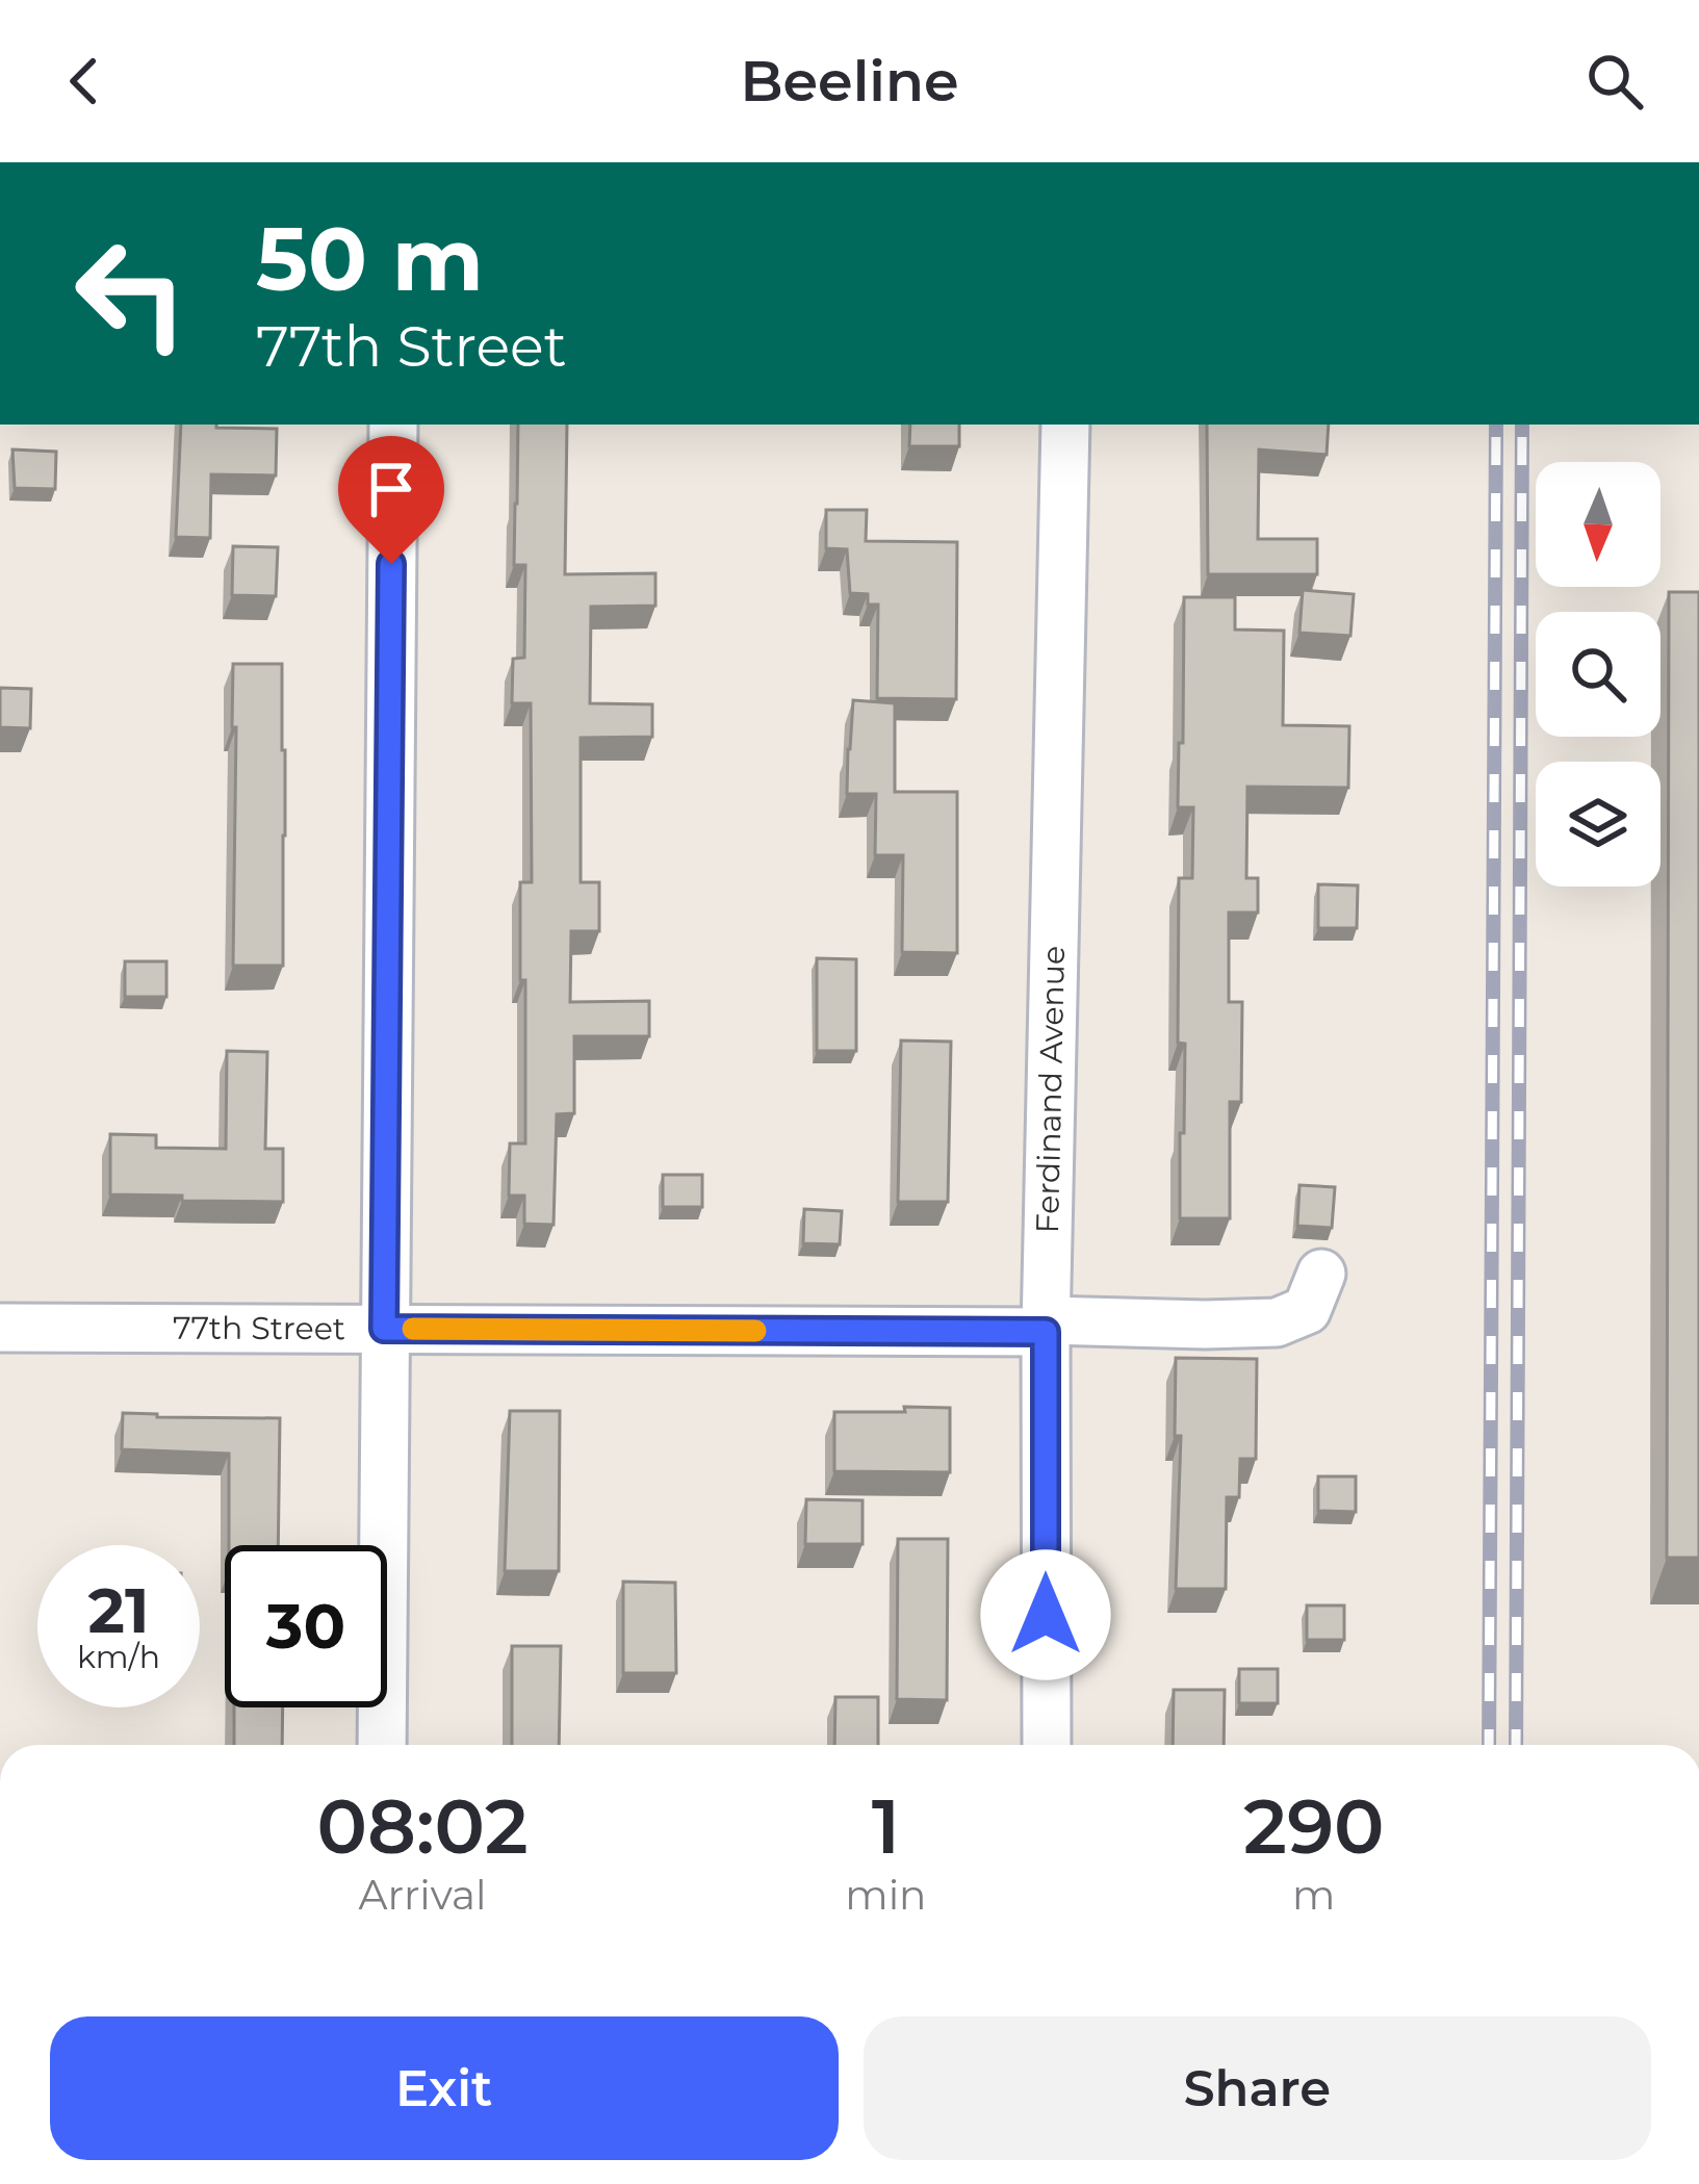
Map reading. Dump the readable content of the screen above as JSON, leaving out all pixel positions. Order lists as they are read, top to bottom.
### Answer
{
  "streets": {
    "street": ["Ferdinand Avenue", "77th Street"]
  },
  "crossings": [
    ["Ferdinand Avenue", "77th Street"]
  ],
  "north": "bottom",
  "page": {
    "header": "Beeline",
    "turn": ["50 m", "77th Street"],
    "speed": "21 km/h",
    "limit": "30",
    "eta": [
      "08:02",
      "Arrival",
      "1",
      "min",
      "290",
      "m"
    ],
    "buttons": ["Exit", "Share"]
  }
}
